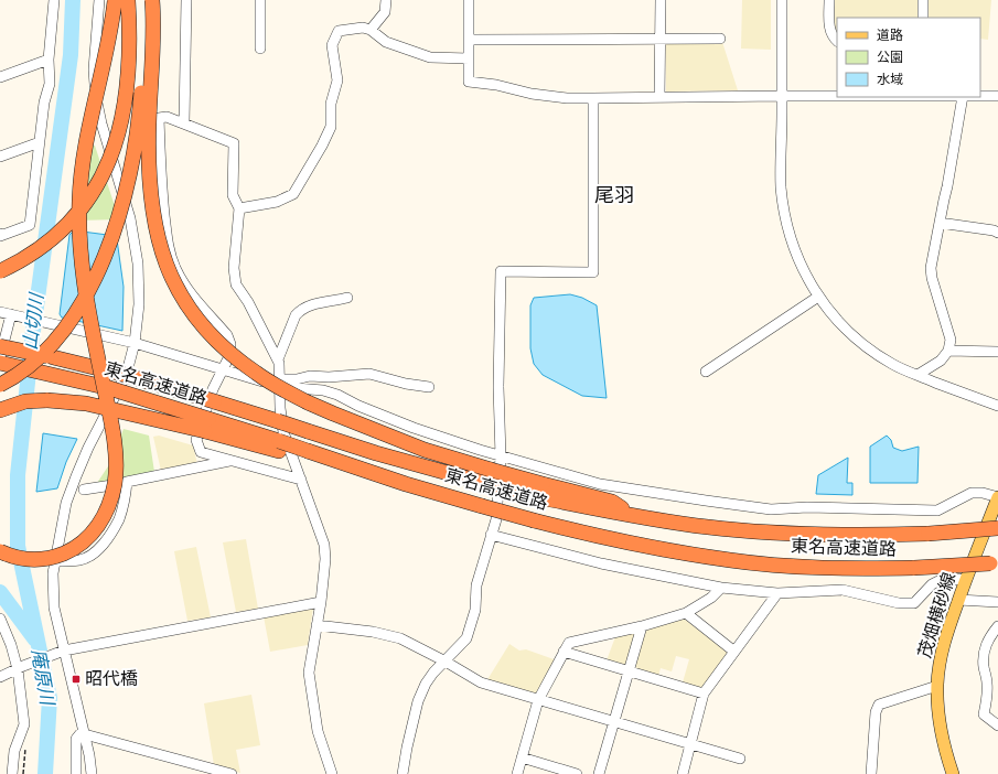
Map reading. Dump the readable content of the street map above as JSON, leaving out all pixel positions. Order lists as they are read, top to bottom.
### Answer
{
  "streets": {
    "highway": ["東名高速道路"],
    "main road": ["茂畑横砂線"]
  },
  "districts": ["尾羽"],
  "water": ["山切川", "庵原川"],
  "places": {
    "transit": ["昭代橋"]
  },
  "legend": ["道路", "公園", "水域"]
}
